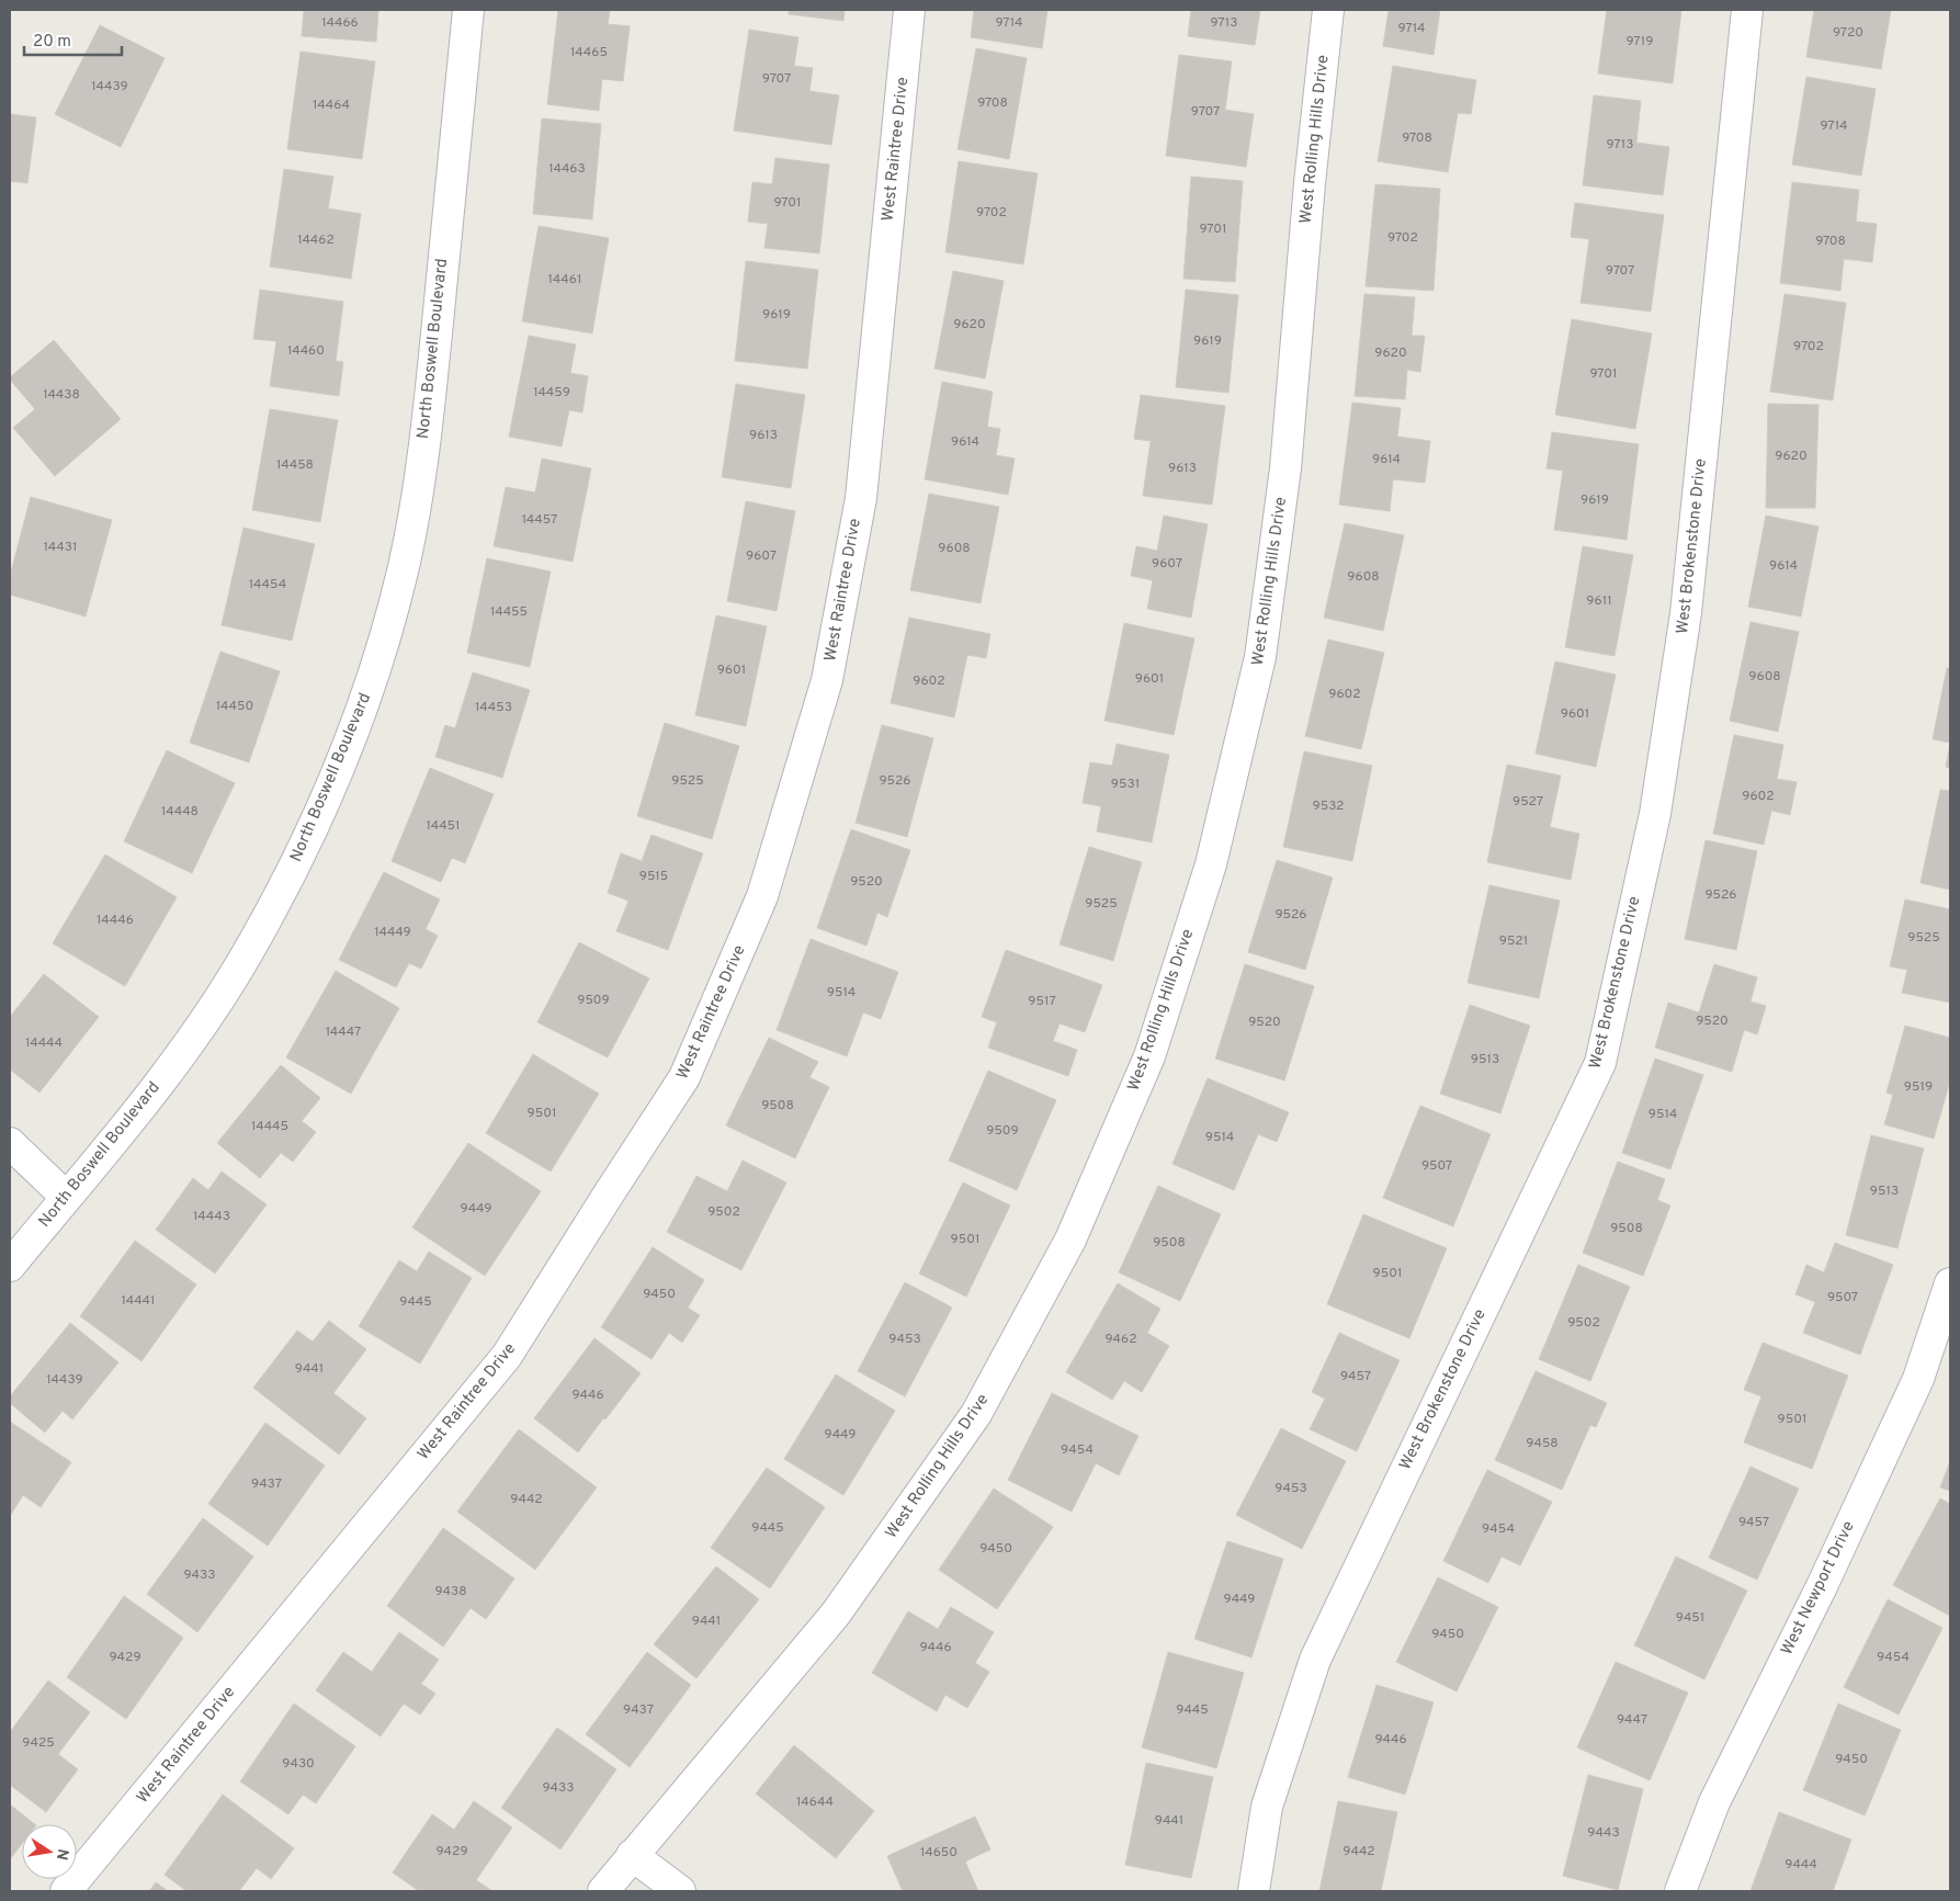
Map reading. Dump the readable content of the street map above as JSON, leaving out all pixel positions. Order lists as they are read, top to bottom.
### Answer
{
  "streets": {
    "street": [
      "West Rolling Hills Drive",
      "West Raintree Drive",
      "North Boswell Boulevard",
      "West Brokenstone Drive",
      "West Newport Drive"
    ]
  },
  "house_numbers": [
    "14466",
    "9714",
    "9713",
    "9714",
    "9720",
    "9719",
    "14465",
    "9707",
    "14439",
    "9708",
    "14464",
    "9707",
    "9714",
    "9708",
    "9713",
    "14463",
    "9701",
    "9702",
    "9701",
    "9702",
    "14462",
    "9708",
    "9707",
    "14461",
    "9619",
    "9620",
    "9619",
    "9702",
    "14460",
    "9620",
    "9701",
    "14459",
    "14438",
    "9613",
    "9614",
    "9620",
    "9614",
    "14458",
    "9613",
    "9619",
    "14457",
    "14431",
    "9608",
    "9607",
    "9607",
    "9614",
    "9608",
    "14454",
    "9611",
    "14455",
    "9601",
    "9608",
    "9601",
    "9602",
    "9602",
    "14450",
    "14453",
    "9601",
    "9525",
    "9526",
    "9531",
    "9602",
    "9527",
    "9532",
    "14448",
    "14451",
    "9515",
    "9520",
    "9526",
    "9525",
    "9526",
    "14446",
    "14449",
    "9525",
    "9521",
    "9514",
    "9509",
    "9517",
    "9520",
    "9520",
    "14447",
    "14444",
    "9513",
    "9519",
    "9508",
    "9501",
    "9514",
    "14445",
    "9509",
    "9514",
    "9507",
    "9513",
    "9449",
    "9502",
    "14443",
    "9508",
    "9501",
    "9508",
    "9501",
    "9450",
    "9507",
    "14441",
    "9445",
    "9502",
    "9453",
    "9462",
    "9441",
    "9457",
    "14439",
    "9446",
    "9501",
    "9449",
    "9458",
    "9454",
    "9437",
    "9453",
    "9442",
    "9457",
    "9445",
    "9454",
    "9450",
    "9433",
    "9438",
    "9449",
    "9451",
    "9441",
    "9450",
    "9446",
    "9429",
    "9454",
    "9437",
    "9445",
    "9447",
    "9446",
    "9425",
    "9450",
    "9430",
    "9433",
    "14644",
    "9441",
    "9443",
    "9429",
    "9442",
    "14650",
    "9444"
  ],
  "scale_bar": "20 m",
  "north": "right"
}
